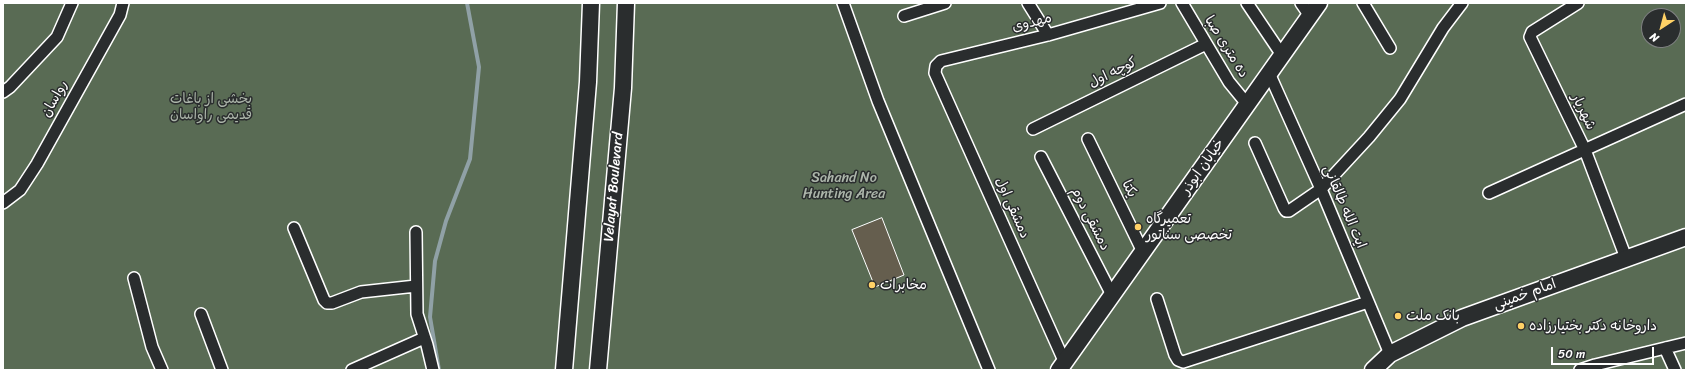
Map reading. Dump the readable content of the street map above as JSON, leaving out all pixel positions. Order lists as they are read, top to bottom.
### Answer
{
  "streets": {
    "main road": ["خیابان ابوذر", "Velayat Boulevard", "امام خمینی"],
    "street": [
      "مهدوی",
      "ده متری صبا",
      "کوچه اول",
      "رواسان",
      "شهریار",
      "یکتا",
      "ایت الله طالقانی",
      "دمشقی اول",
      "دمشقی دوم"
    ]
  },
  "crossings": [
    ["مهدوی", "دمشقی اول"],
    ["ده متری صبا", "کوچه اول"],
    ["ده متری صبا", "خیابان ابوذر"],
    ["شهریار", "امام خمینی"],
    ["خیابان ابوذر", "یکتا"],
    ["خیابان ابوذر", "ایت الله طالقانی"],
    ["خیابان ابوذر", "دمشقی اول"],
    ["خیابان ابوذر", "دمشقی دوم"],
    ["ایت الله طالقانی", "امام خمینی"]
  ],
  "parks": ["بخشی از باغات قدیمی راواسان", "Sahand No Hunting Area"],
  "places": [
    "تعمیرگاه تخصصی سناتور",
    "مخابرات",
    "بانک ملت",
    "داروخانه دکتر بختیارزاده"
  ],
  "scale_bar": "50 m",
  "north": "bottom left"
}
